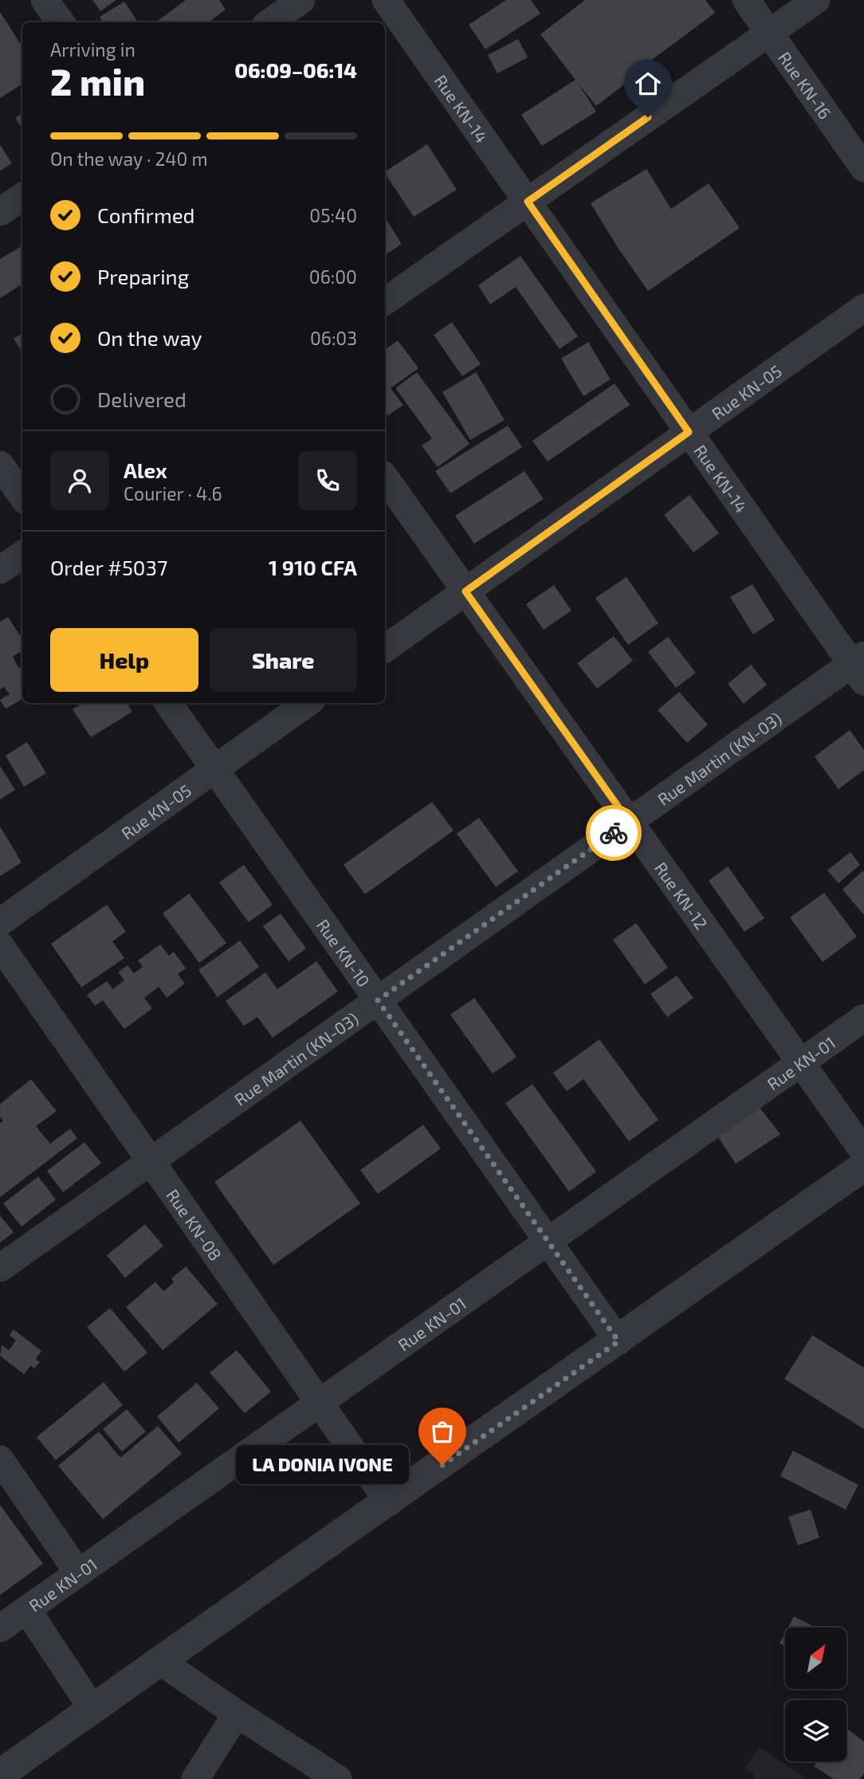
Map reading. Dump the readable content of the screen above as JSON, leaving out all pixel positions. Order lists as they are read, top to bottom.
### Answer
{
  "streets": {
    "street": [
      "Rue KN-16",
      "Rue KN-14",
      "Rue KN-05",
      "Rue Martin (KN-03)",
      "Rue KN-12",
      "Rue KN-10",
      "Rue KN-01",
      "Rue KN-08"
    ]
  },
  "crossings": [
    ["Rue KN-14", "Rue KN-05"],
    ["Rue KN-14", "Rue Martin (KN-03)"],
    ["Rue KN-05", "Rue KN-12"],
    ["Rue KN-05", "Rue KN-10"],
    ["Rue Martin (KN-03)", "Rue KN-12"],
    ["Rue Martin (KN-03)", "Rue KN-10"],
    ["Rue Martin (KN-03)", "Rue KN-08"],
    ["Rue KN-12", "Rue KN-01"],
    ["Rue KN-10", "Rue KN-01"],
    ["Rue KN-01", "Rue KN-08"]
  ],
  "places": ["LA DONIA IVONE"],
  "north": "top right",
  "page": {
    "heading": ["2 min", "Arriving in", "06:09–06:14"],
    "panel": [
      "Alex",
      "Courier · 4.6",
      "Order #5037",
      "1 910 CFA"
    ],
    "bar": "On the way · 240 m",
    "list": [
      ["Confirmed", "05:40"],
      ["Preparing", "06:00"],
      ["On the way", "06:03"],
      "Delivered"
    ],
    "buttons": ["Help", "Share"],
    "bubble": "LA DONIA IVONE"
  }
}
